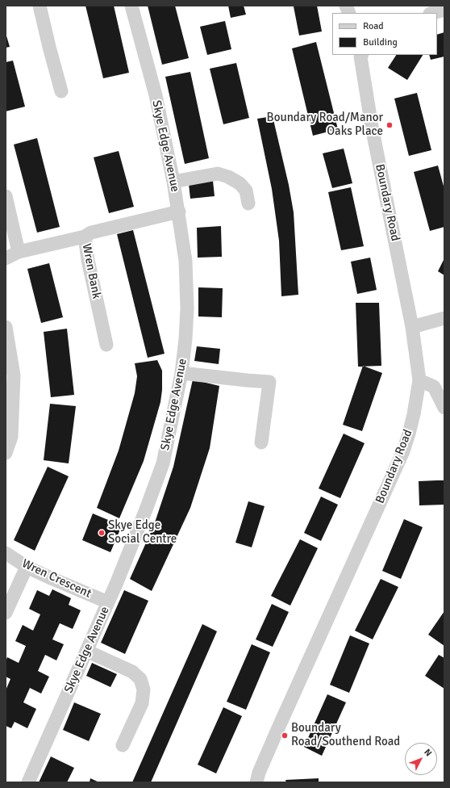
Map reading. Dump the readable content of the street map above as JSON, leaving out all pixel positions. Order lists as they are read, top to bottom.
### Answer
{
  "streets": {
    "street": [
      "Skye Edge Avenue",
      "Boundary Road",
      "Wren Bank",
      "Wren Crescent"
    ]
  },
  "crossings": [
    ["Skye Edge Avenue", "Wren Bank"],
    ["Skye Edge Avenue", "Wren Crescent"]
  ],
  "places": ["Boundary Road/Manor Oaks Place", "Skye Edge Social Centre", "Boundary Road/Southend Road"],
  "legend": ["Road", "Building"],
  "north": "top right"
}
